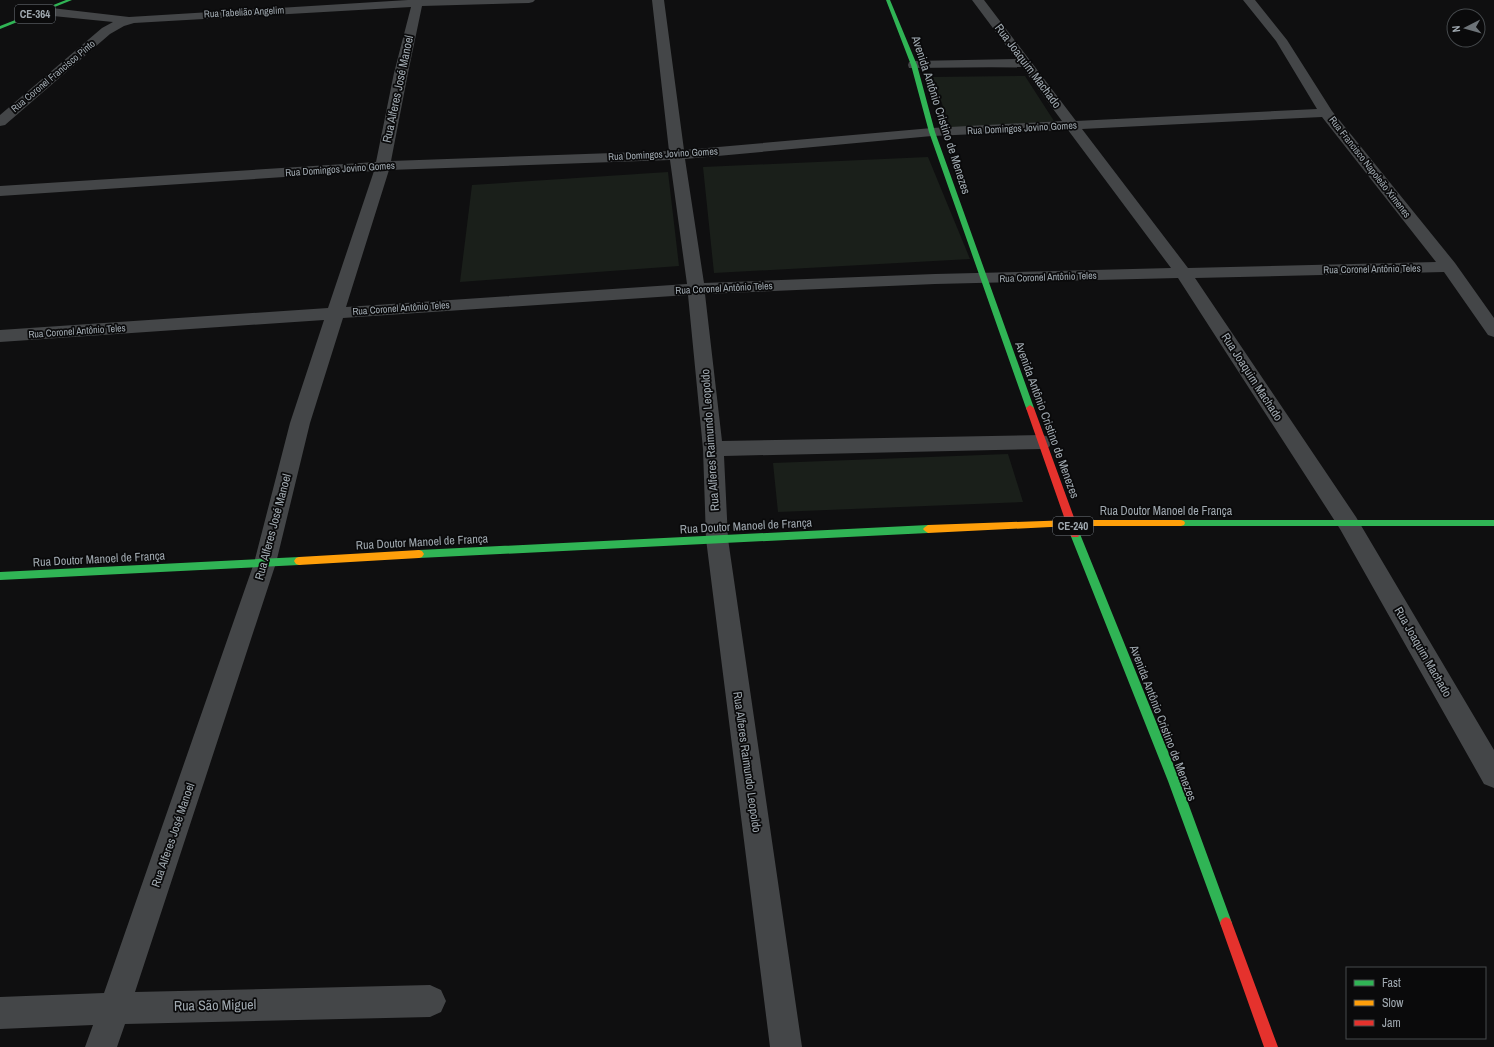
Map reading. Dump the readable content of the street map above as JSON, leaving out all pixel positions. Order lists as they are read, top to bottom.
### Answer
{
  "streets": {
    "main road": [
      "CE-364",
      "Avenida Antônio Cristino de Menezes",
      "Rua Doutor Manoel de França",
      "CE-240"
    ],
    "street": [
      "Rua Tabelião Angelim",
      "Rua Joaquim Machado",
      "Rua Coronel Francisco Pinto",
      "Rua Alferes José Manoel",
      "Rua Domingos Jovino Gomes",
      "Rua Francisco Napoleão Ximenes",
      "Rua Coronel Antônio Teles",
      "Rua Alferes Raimundo Leopoldo",
      "Rua São Miguel"
    ]
  },
  "crossings": [
    ["Rua Tabelião Angelim", "Rua Coronel Francisco Pinto"],
    ["Rua Tabelião Angelim", "Rua Alferes José Manoel"],
    ["Rua Joaquim Machado", "Rua Domingos Jovino Gomes"],
    ["Rua Joaquim Machado", "Rua Coronel Antônio Teles"],
    ["Rua Joaquim Machado", "Rua Doutor Manoel de França"],
    ["Rua Alferes José Manoel", "Rua Domingos Jovino Gomes"],
    ["Rua Alferes José Manoel", "Rua Coronel Antônio Teles"],
    ["Rua Alferes José Manoel", "Rua Doutor Manoel de França"],
    ["Rua Alferes José Manoel", "Rua São Miguel"],
    ["Avenida Antônio Cristino de Menezes", "Rua Domingos Jovino Gomes"],
    ["Avenida Antônio Cristino de Menezes", "Rua Coronel Antônio Teles"],
    ["Avenida Antônio Cristino de Menezes", "Rua Doutor Manoel de França"],
    ["Rua Domingos Jovino Gomes", "Rua Francisco Napoleão Ximenes"],
    ["Rua Domingos Jovino Gomes", "Rua Alferes Raimundo Leopoldo"],
    ["Rua Francisco Napoleão Ximenes", "Rua Coronel Antônio Teles"],
    ["Rua Coronel Antônio Teles", "Rua Alferes Raimundo Leopoldo"],
    ["Rua Alferes Raimundo Leopoldo", "Rua Doutor Manoel de França"]
  ],
  "legend": ["Fast", "Slow", "Jam"],
  "north": "left"
}
